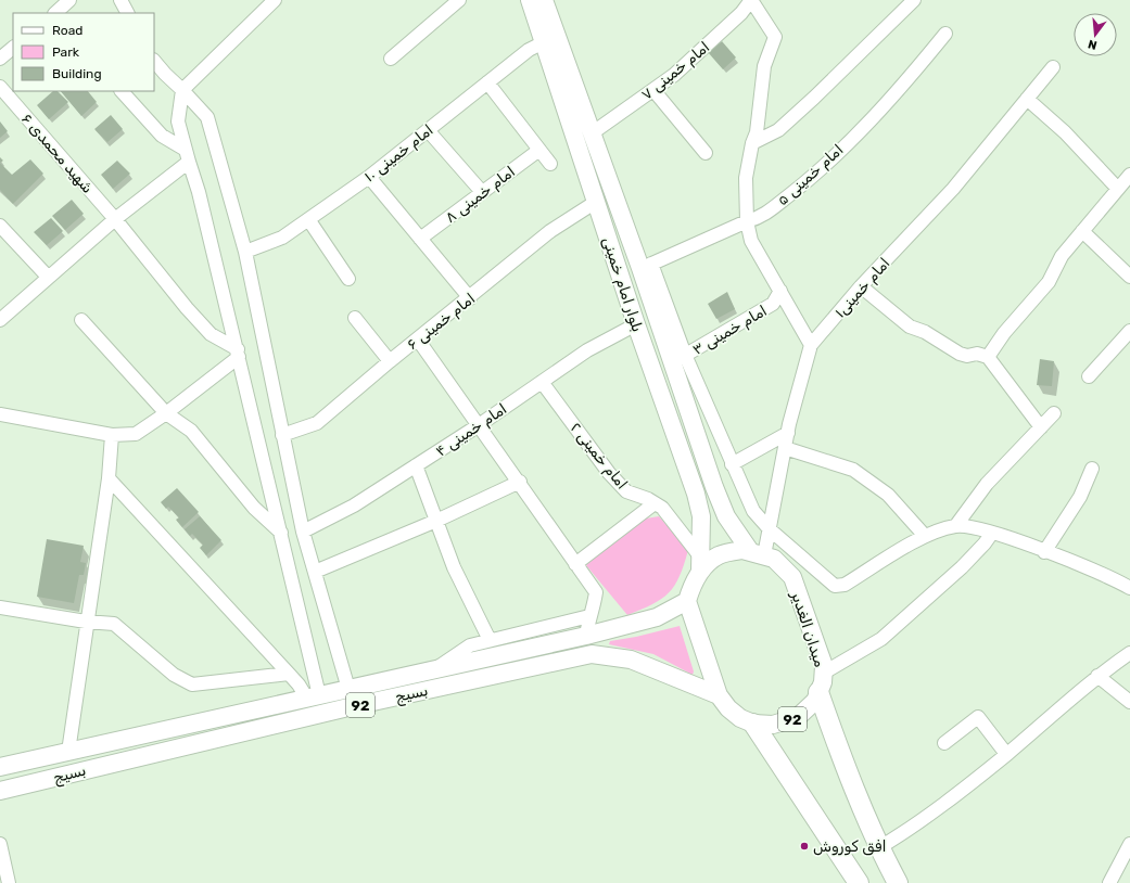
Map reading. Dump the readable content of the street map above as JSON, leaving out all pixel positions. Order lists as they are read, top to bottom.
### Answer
{
  "streets": {
    "highway": ["92"],
    "main road": ["بلوار امام خمینی", "میدان الغدیر", "بسیج"],
    "street": [
      "امام خمینی ۷",
      "شهید محمدی ۶",
      "امام خمینی ۱۰",
      "امام خمینی ۵",
      "امام خمینی ۸",
      "امام خمینی۱",
      "امام خمینی ۶",
      "امام خمینی ۳",
      "امام خمینی ۴",
      "امام خمینی ۲"
    ]
  },
  "crossings": [
    ["امام خمینی ۷", "بلوار امام خمینی"],
    ["امام خمینی ۱۰", "بلوار امام خمینی"],
    ["امام خمینی ۵", "بلوار امام خمینی"],
    ["بلوار امام خمینی", "امام خمینی۱"],
    ["بلوار امام خمینی", "امام خمینی ۶"],
    ["بلوار امام خمینی", "امام خمینی ۳"],
    ["بلوار امام خمینی", "امام خمینی ۴"],
    ["بلوار امام خمینی", "امام خمینی ۲"],
    ["بلوار امام خمینی", "میدان الغدیر"],
    ["بلوار امام خمینی", "بسیج"],
    ["بلوار امام خمینی", "92"],
    ["امام خمینی۱", "امام خمینی ۲"],
    ["امام خمینی۱", "میدان الغدیر"],
    ["امام خمینی۱", "بسیج"],
    ["امام خمینی۱", "92"],
    ["امام خمینی ۴", "امام خمینی ۲"],
    ["امام خمینی ۲", "میدان الغدیر"],
    ["امام خمینی ۲", "بسیج"],
    ["امام خمینی ۲", "92"],
    ["میدان الغدیر", "بسیج"],
    ["میدان الغدیر", "92"],
    ["بسیج", "92"]
  ],
  "places": ["افق کوروش"],
  "legend": ["Road", "Park", "Building"],
  "north": "bottom"
}
